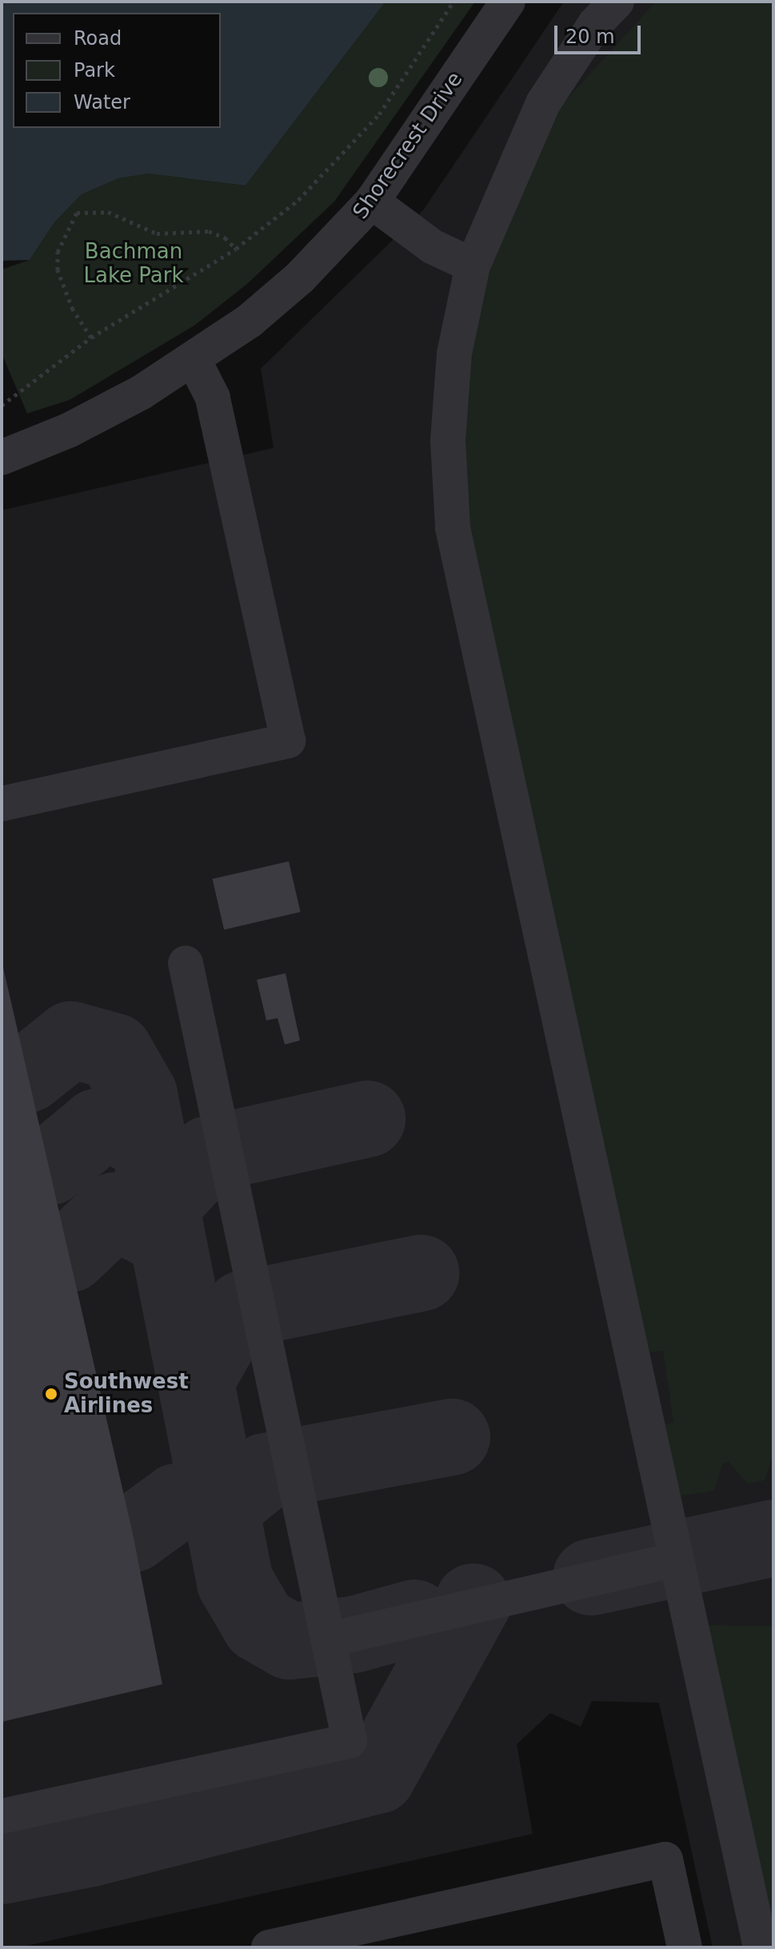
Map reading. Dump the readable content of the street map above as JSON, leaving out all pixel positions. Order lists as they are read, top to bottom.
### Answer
{
  "streets": {
    "street": ["Shorecrest Drive"]
  },
  "parks": ["Bachman Lake Park"],
  "places": ["Southwest Airlines"],
  "legend": ["Road", "Park", "Water"],
  "scale_bar": "20 m"
}
